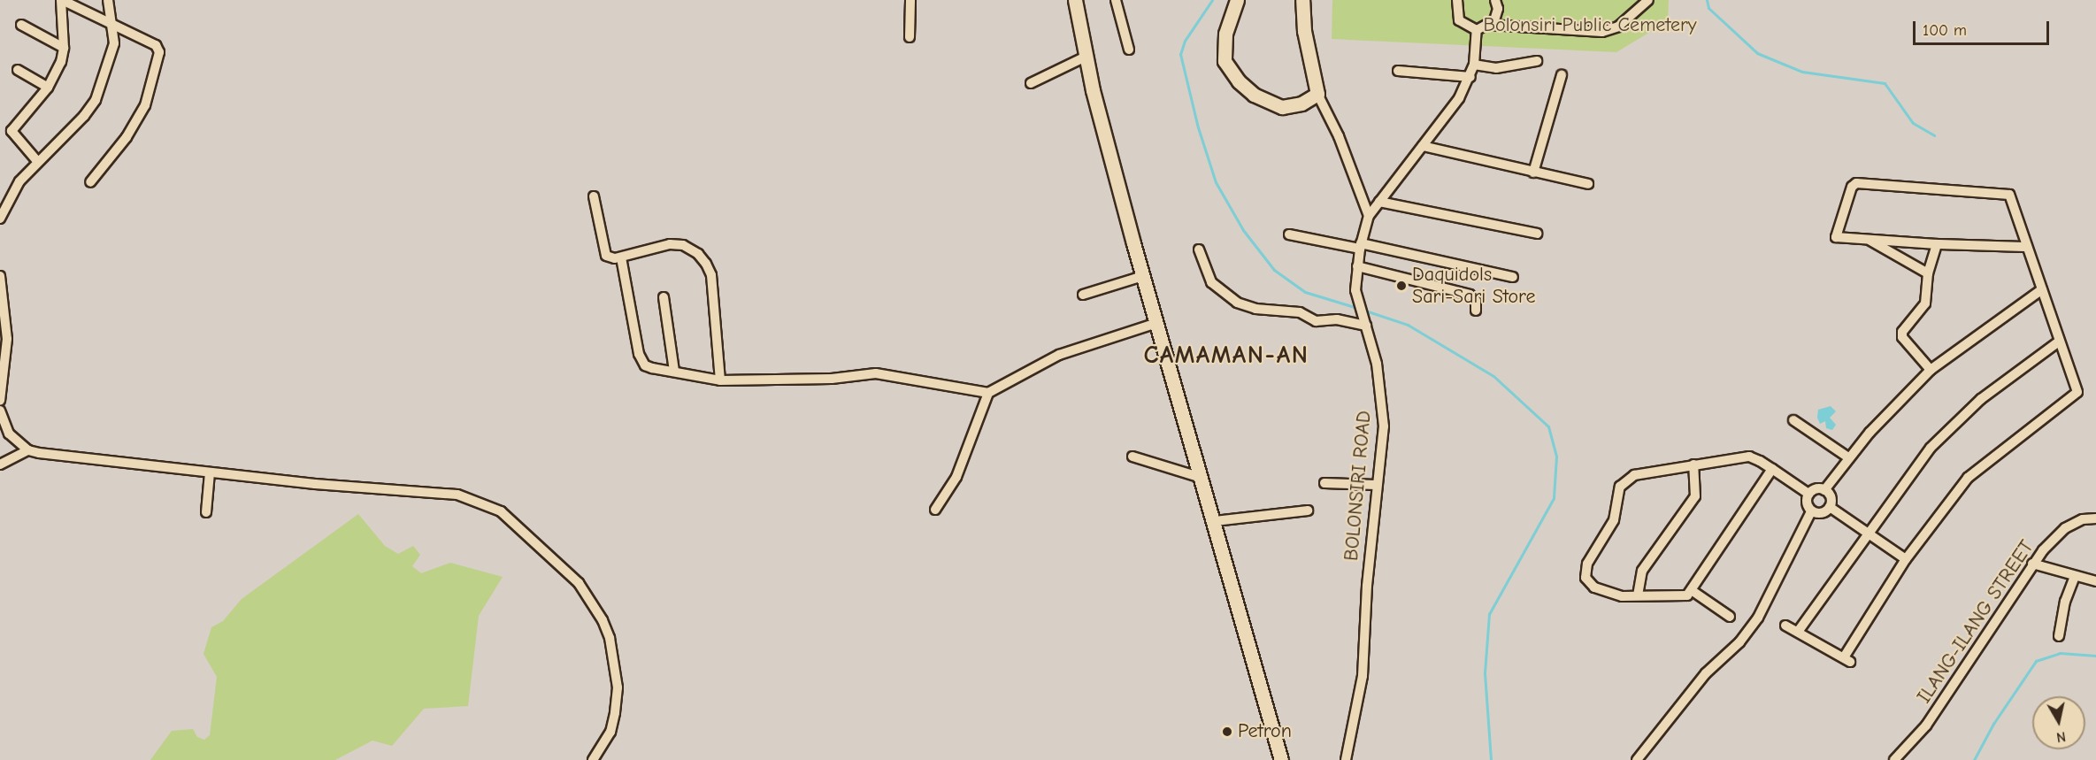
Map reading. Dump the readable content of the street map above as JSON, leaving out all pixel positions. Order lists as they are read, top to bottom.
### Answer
{
  "streets": {
    "street": ["BOLONSIRI ROAD", "ILANG-ILANG STREET"]
  },
  "districts": ["CAMAMAN-AN"],
  "parks": ["Bolonsiri Public Cemetery"],
  "places": ["Daquidols Sari-Sari Store", "Petron"],
  "scale_bar": "100 m",
  "north": "bottom"
}
